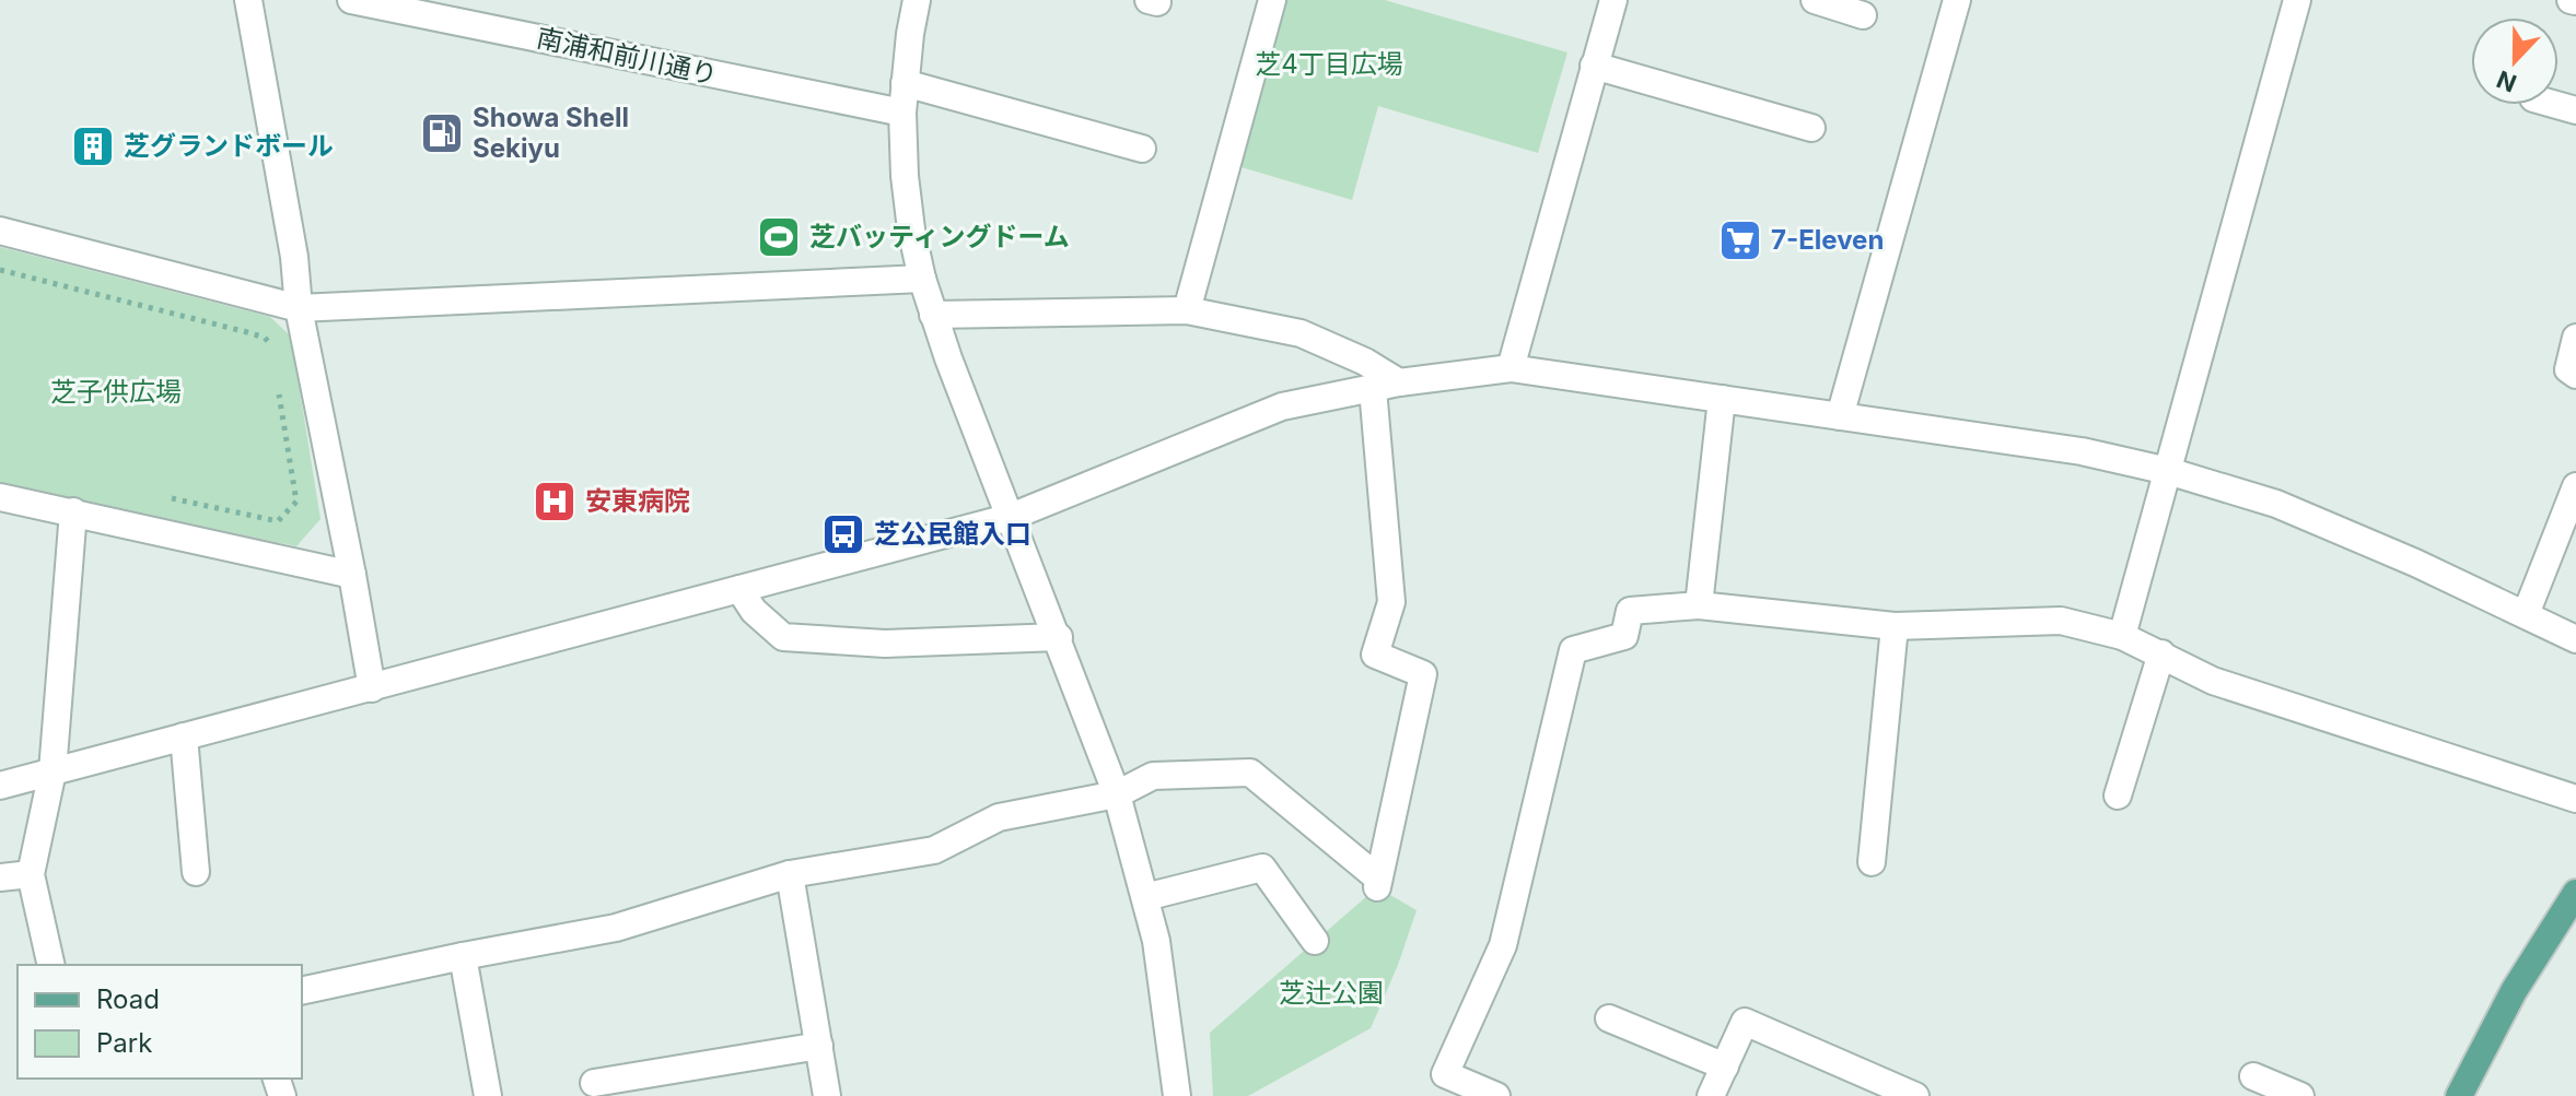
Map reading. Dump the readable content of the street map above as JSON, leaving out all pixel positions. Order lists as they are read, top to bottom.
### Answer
{
  "streets": {
    "street": ["南浦和前川通り"]
  },
  "parks": ["芝4丁目広場", "芝子供広場", "芝辻公園"],
  "places": {
    "fuel station": ["Showa Shell Sekiyu"],
    "building": ["芝グランドボール"],
    "sports": ["芝バッティングドーム"],
    "supermarket": ["7-Eleven"],
    "hospital": ["安東病院"],
    "bus stop": ["芝公民館入口"]
  },
  "legend": ["Road", "Park"],
  "north": "bottom"
}
